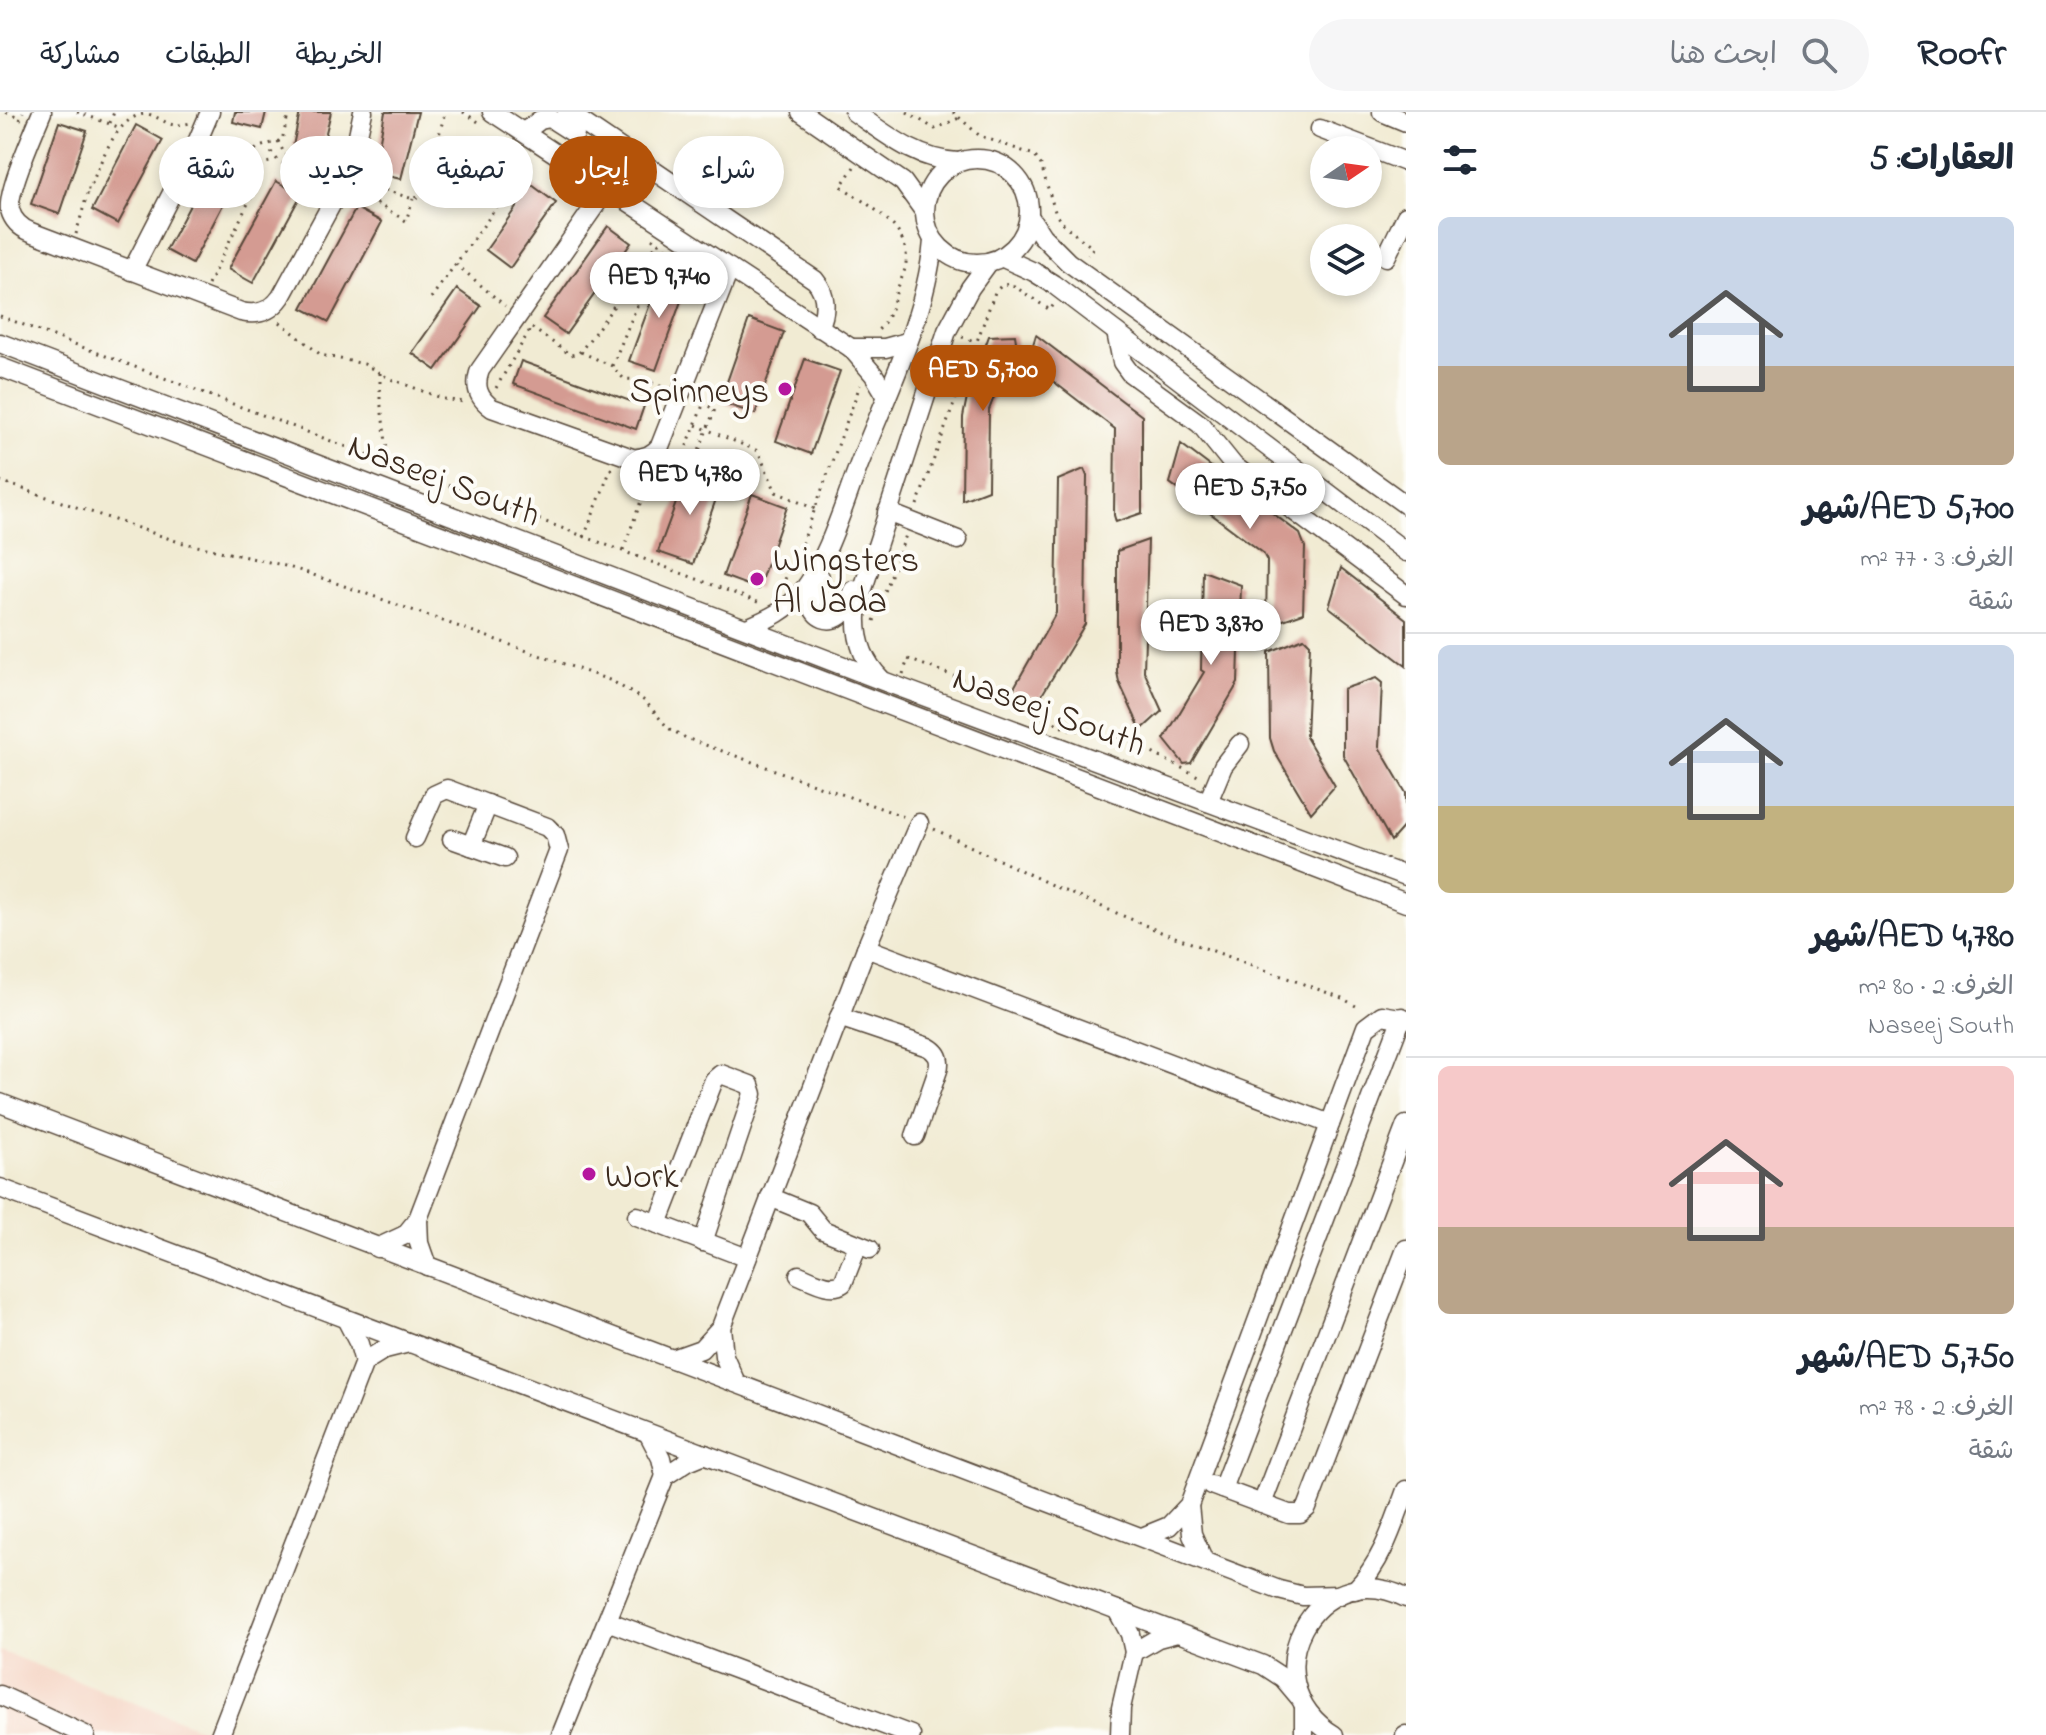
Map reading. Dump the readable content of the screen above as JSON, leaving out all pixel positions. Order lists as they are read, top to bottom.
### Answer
{
  "streets": {
    "street": ["Naseej South"]
  },
  "places": ["Spinneys", "Wingsters Al Jada", "Work"],
  "north": "right",
  "page": {
    "header": "Roofr",
    "search": "ابحث هنا",
    "nav": ["الخريطة", "الطبقات", "مشاركة"],
    "heading": "العقارات: 5",
    "chip": [
      "شراء",
      "إيجار",
      "تصفية",
      "جديد",
      "شقة"
    ],
    "list": [
      {
        "name": "AED 5,700/شهر",
        "note": "الغرف: 3 · 77 m² · شقة"
      },
      {
        "name": "AED 4,780/شهر",
        "note": "الغرف: 2 · 80 m² · Naseej South"
      },
      {
        "name": "AED 5,750/شهر",
        "note": "الغرف: 2 · 78 m² · شقة"
      }
    ],
    "price": [
      "AED 9,740",
      "AED 5,700",
      "AED 4,780",
      "AED 5,750",
      "AED 3,870"
    ]
  }
}
